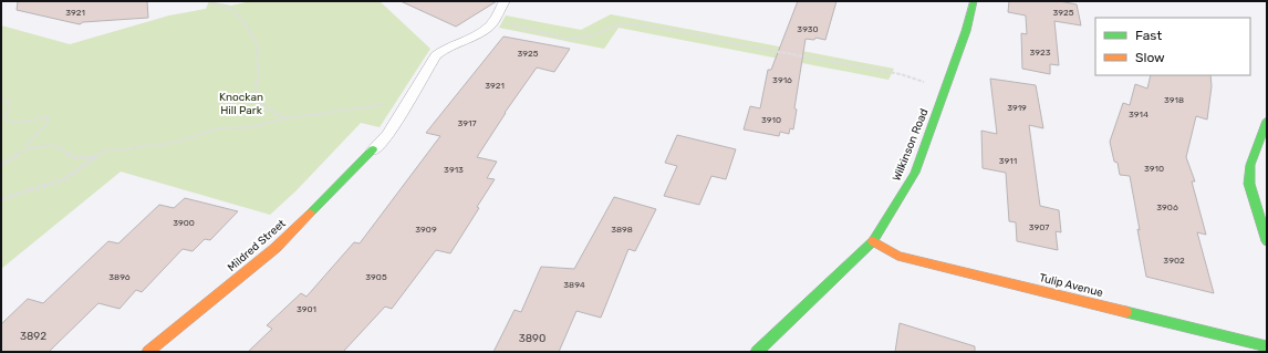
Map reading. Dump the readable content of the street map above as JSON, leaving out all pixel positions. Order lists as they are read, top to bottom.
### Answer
{
  "streets": {
    "street": ["Wilkinson Road", "Mildred Street", "Tulip Avenue"]
  },
  "crossings": [
    ["Wilkinson Road", "Tulip Avenue"]
  ],
  "parks": ["Knockan Hill Park"],
  "house_numbers": [
    "3921",
    "3925",
    "3930",
    "3923",
    "3925",
    "3916",
    "3921",
    "3918",
    "3919",
    "3914",
    "3910",
    "3917",
    "3911",
    "3910",
    "3913",
    "3906",
    "3900",
    "3907",
    "3909",
    "3898",
    "3902",
    "3896",
    "3905",
    "3894",
    "3901",
    "3892",
    "3890"
  ],
  "legend": ["Fast", "Slow"]
}
